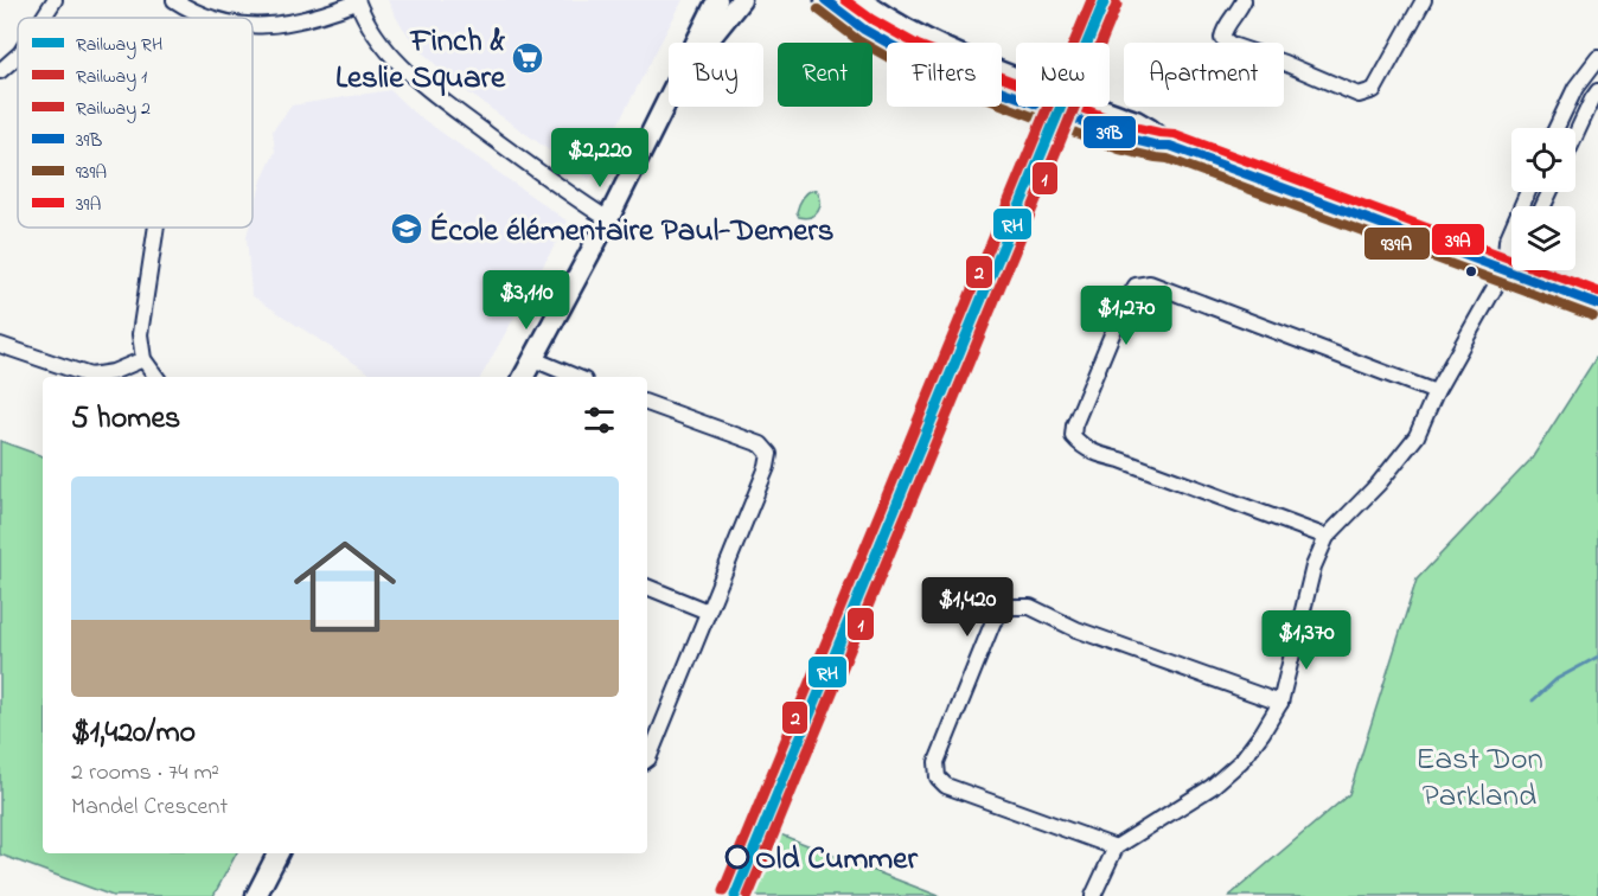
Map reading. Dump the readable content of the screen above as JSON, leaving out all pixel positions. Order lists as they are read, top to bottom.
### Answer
{
  "parks": ["East Don Parkland"],
  "places": {
    "supermarket": ["Finch & Leslie Square"],
    "school or university": ["École élémentaire Paul-Demers"],
    "other": ["Old Cummer"]
  },
  "lines": [
    "rail line RH",
    "rail line 2",
    "transit line 39B",
    "transit line 39A",
    "rail line 1",
    "transit line 939A"
  ],
  "legend": [
    "Railway RH",
    "Railway 1",
    "Railway 2",
    "39B",
    "939A",
    "39A"
  ],
  "page": {
    "chip": [
      "Buy",
      "Rent",
      "Filters",
      "New",
      "Apartment"
    ],
    "price": [
      "$2,220",
      "$3,110",
      "$1,270",
      "$1,420",
      "$1,370"
    ],
    "heading": "5 homes",
    "list": [
      {
        "name": "$1,420/mo",
        "note": "2 rooms · 74 m² · Mandel Crescent"
      }
    ]
  }
}
